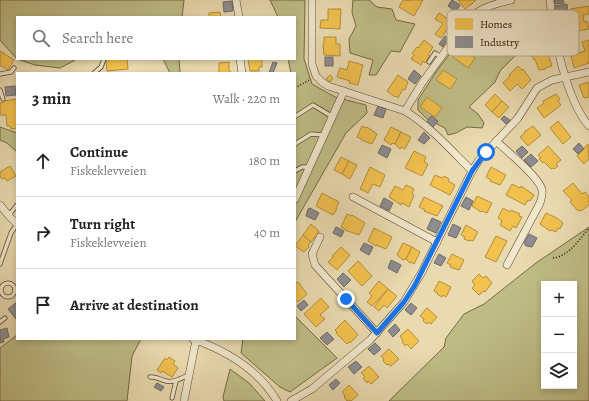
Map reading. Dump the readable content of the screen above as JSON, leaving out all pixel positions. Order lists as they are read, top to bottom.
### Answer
{
  "legend": ["Homes", "Industry"],
  "page": {
    "search": "Search here",
    "heading": ["3 min", "Walk · 220 m"],
    "list": [
      ["Continue", "Fiskeklevveien", "180 m"],
      ["Turn right", "Fiskeklevveien", "40 m"],
      "Arrive at destination"
    ],
    "map_buttons": ["+", "−"]
  }
}
